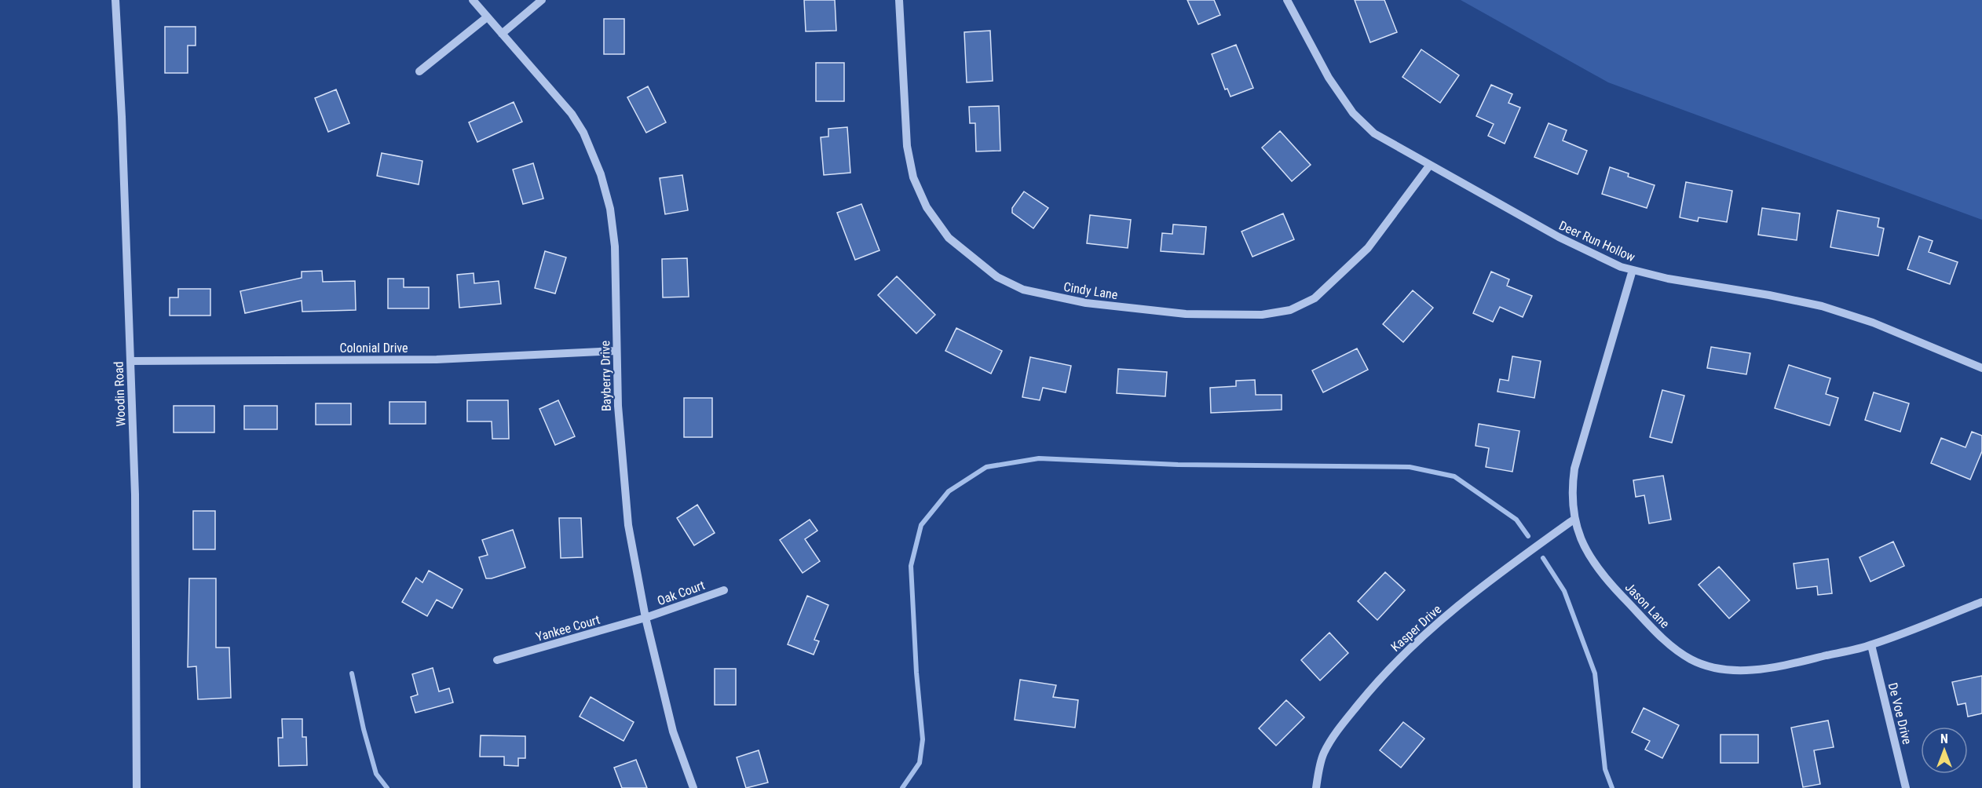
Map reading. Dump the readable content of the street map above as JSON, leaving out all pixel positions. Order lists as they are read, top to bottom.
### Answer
{
  "streets": {
    "street": [
      "Deer Run Hollow",
      "Cindy Lane",
      "Colonial Drive",
      "Bayberry Drive",
      "Woodin Road",
      "Oak Court",
      "Jason Lane",
      "Yankee Court",
      "Kasper Drive",
      "De Voe Drive"
    ]
  },
  "crossings": [
    ["Deer Run Hollow", "Cindy Lane"],
    ["Deer Run Hollow", "Jason Lane"],
    ["Colonial Drive", "Bayberry Drive"],
    ["Colonial Drive", "Woodin Road"],
    ["Bayberry Drive", "Oak Court"],
    ["Bayberry Drive", "Yankee Court"],
    ["Oak Court", "Yankee Court"],
    ["Jason Lane", "Kasper Drive"],
    ["Jason Lane", "De Voe Drive"]
  ],
  "north": "top"
}
